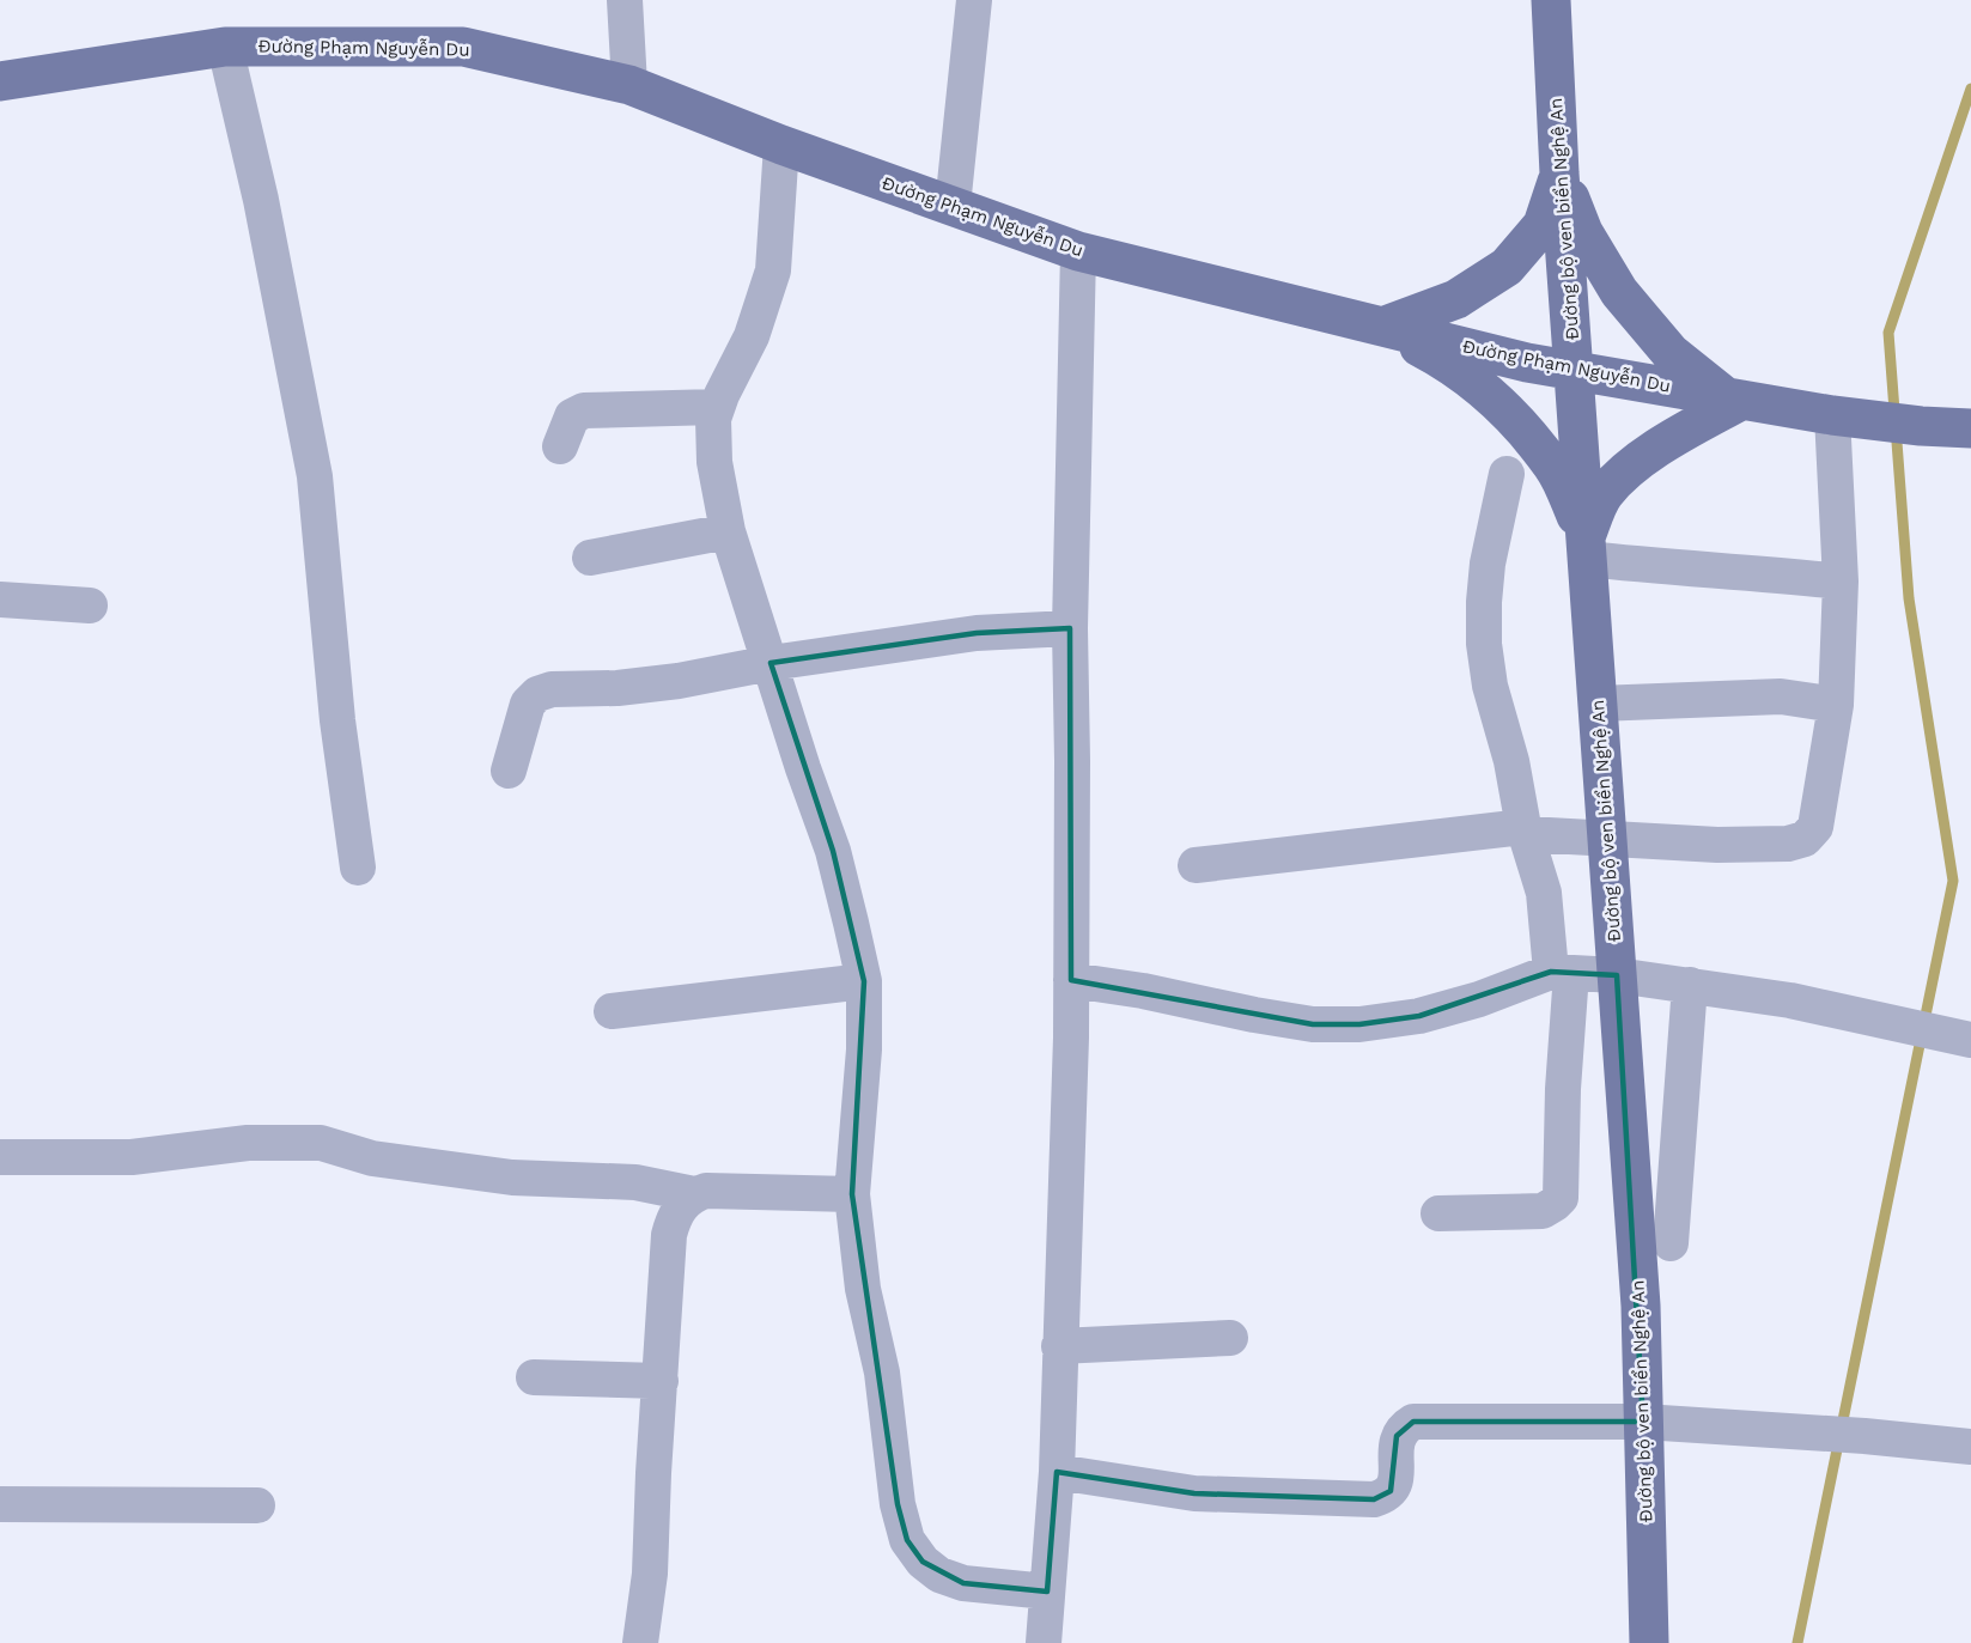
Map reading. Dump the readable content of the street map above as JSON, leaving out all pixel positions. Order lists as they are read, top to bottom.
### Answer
{
  "streets": {
    "main road": ["Đường Phạm Nguyễn Du", "Đường bộ ven biển Nghệ An"]
  },
  "crossings": [
    ["Đường Phạm Nguyễn Du", "Đường bộ ven biển Nghệ An"]
  ]
}
